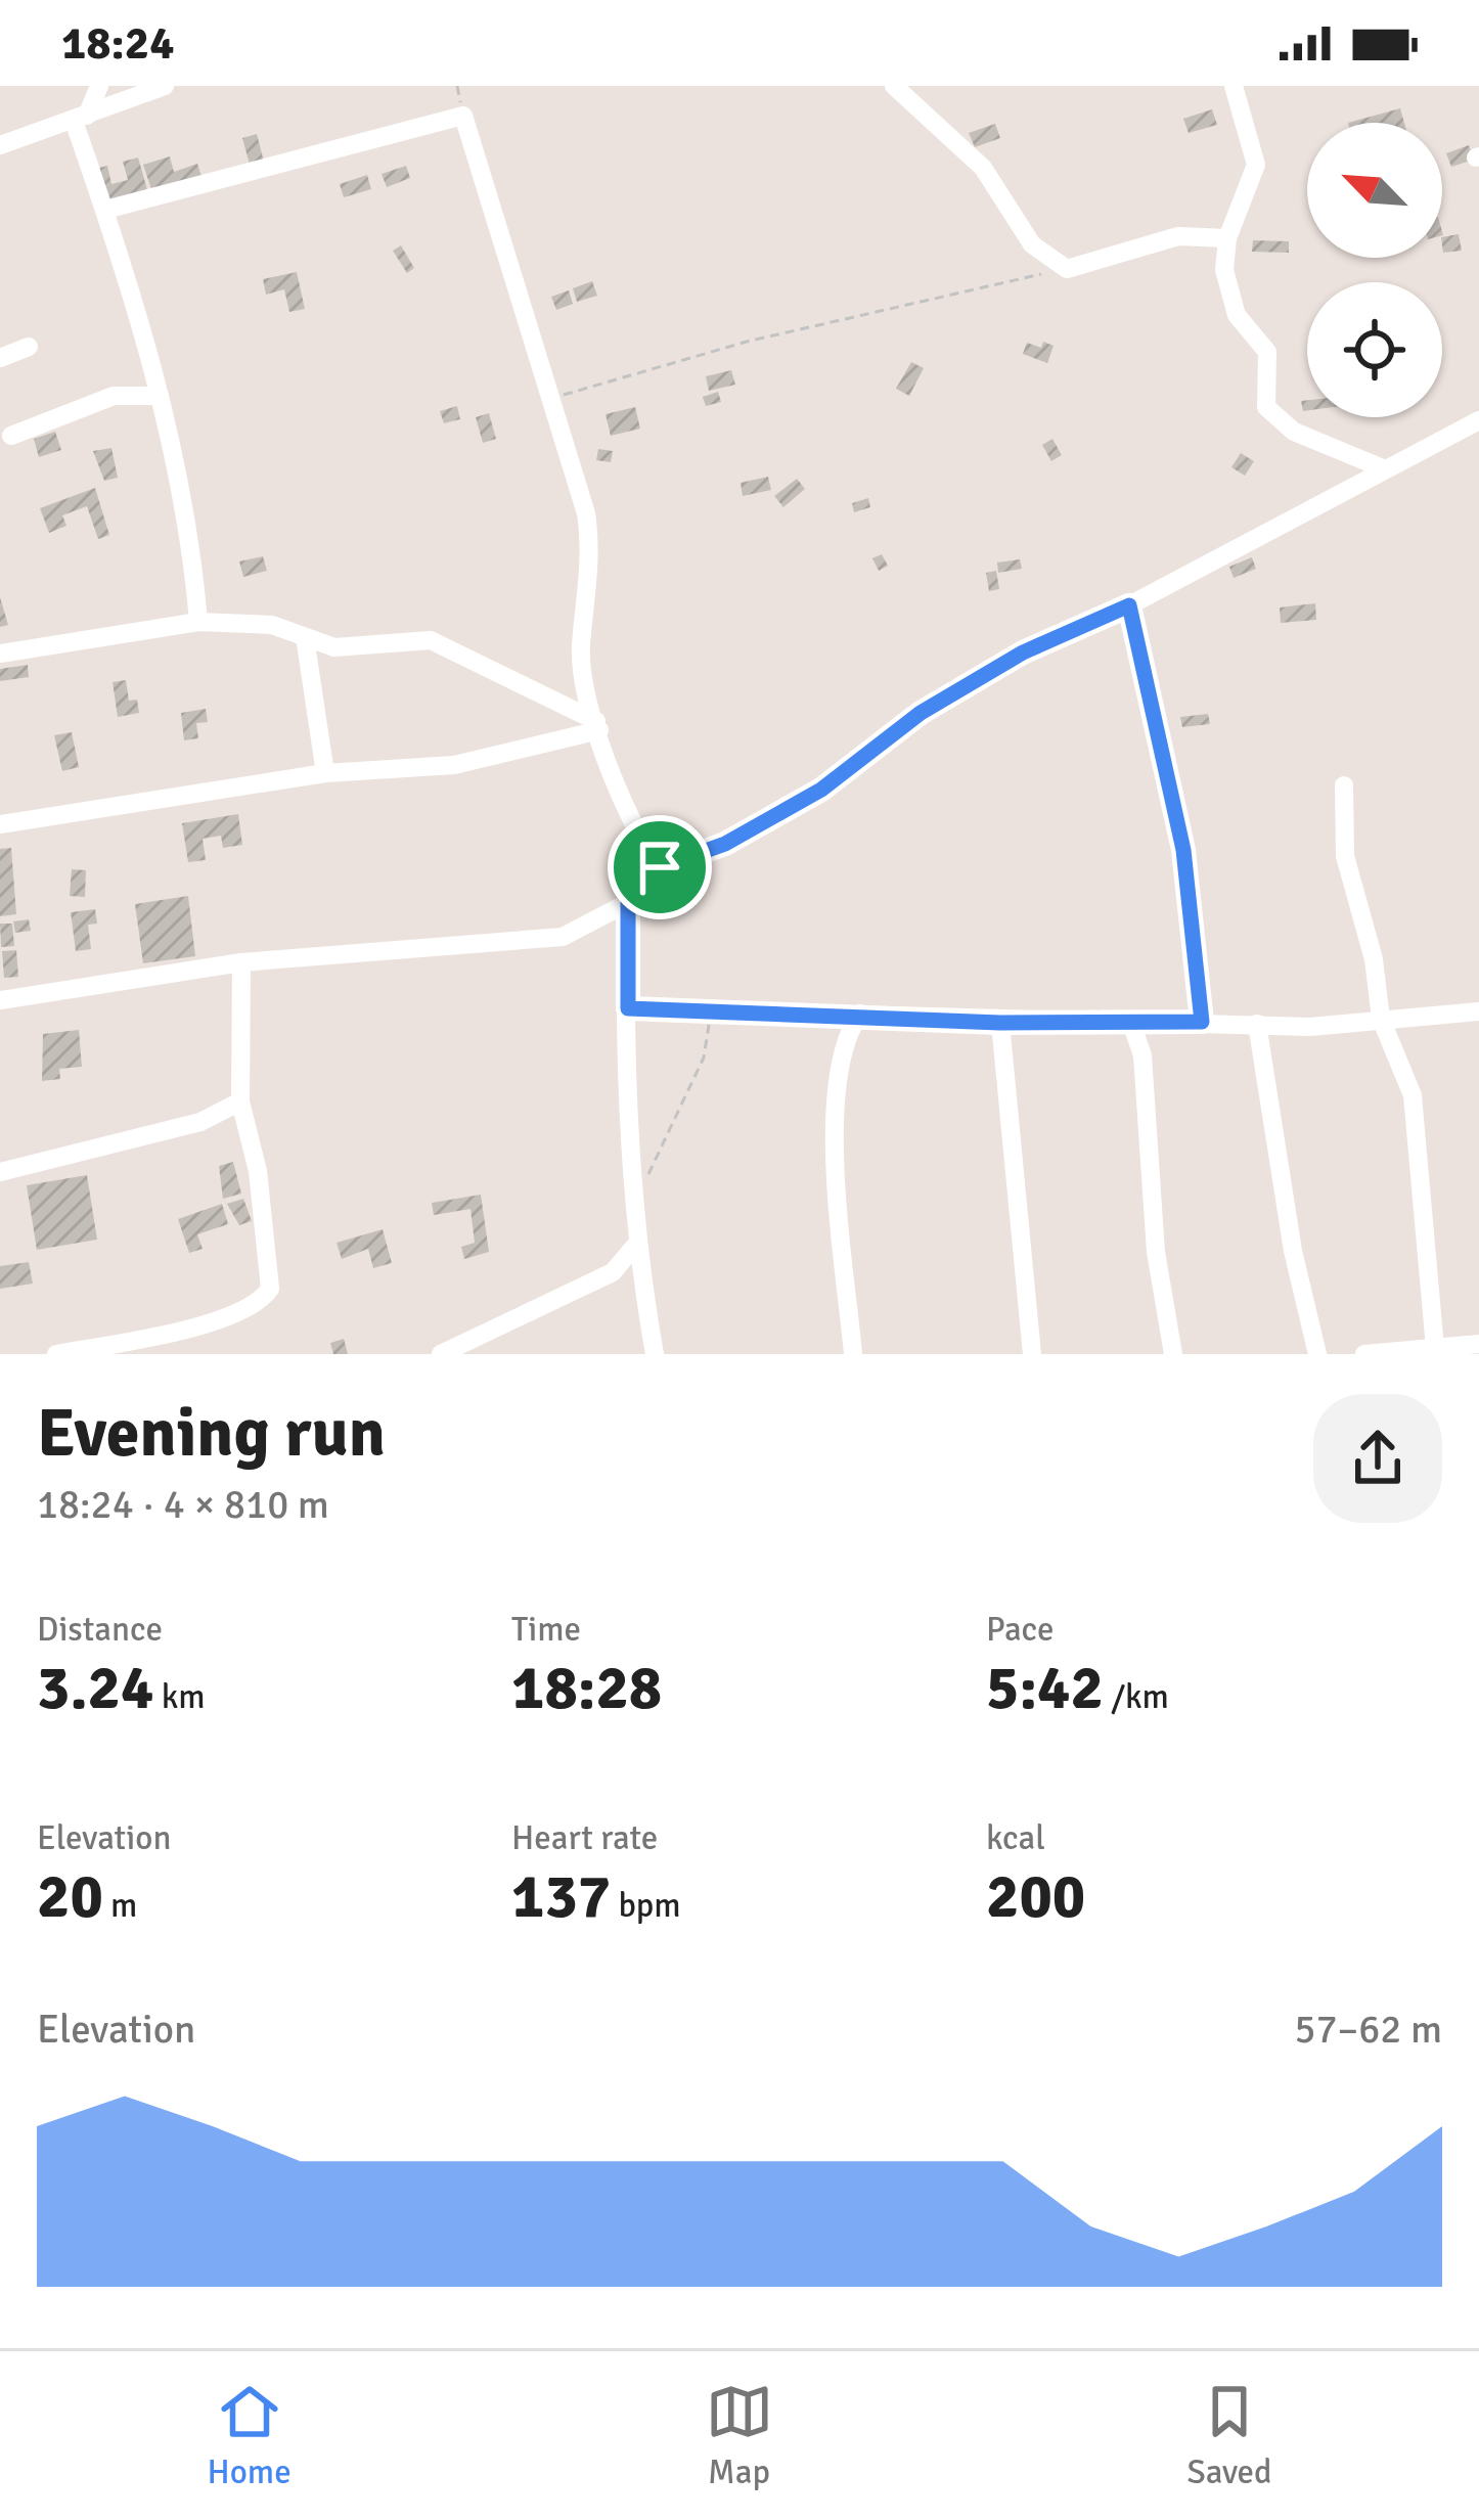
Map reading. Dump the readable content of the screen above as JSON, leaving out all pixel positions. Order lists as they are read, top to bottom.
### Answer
{
  "north": "top left",
  "page": {
    "status": "18:24",
    "heading": ["Evening run", "18:24 · 4 × 810 m"],
    "stats": [
      ["Distance", "3.24 km"],
      ["Time", "18:28"],
      ["Pace", "5:42 /km"],
      ["Elevation", "20 m"],
      ["Heart rate", "137 bpm"],
      ["kcal", "200"]
    ],
    "chart": ["Elevation", "57–62 m"],
    "tabs": ["Home", "Map", "Saved"]
  }
}
